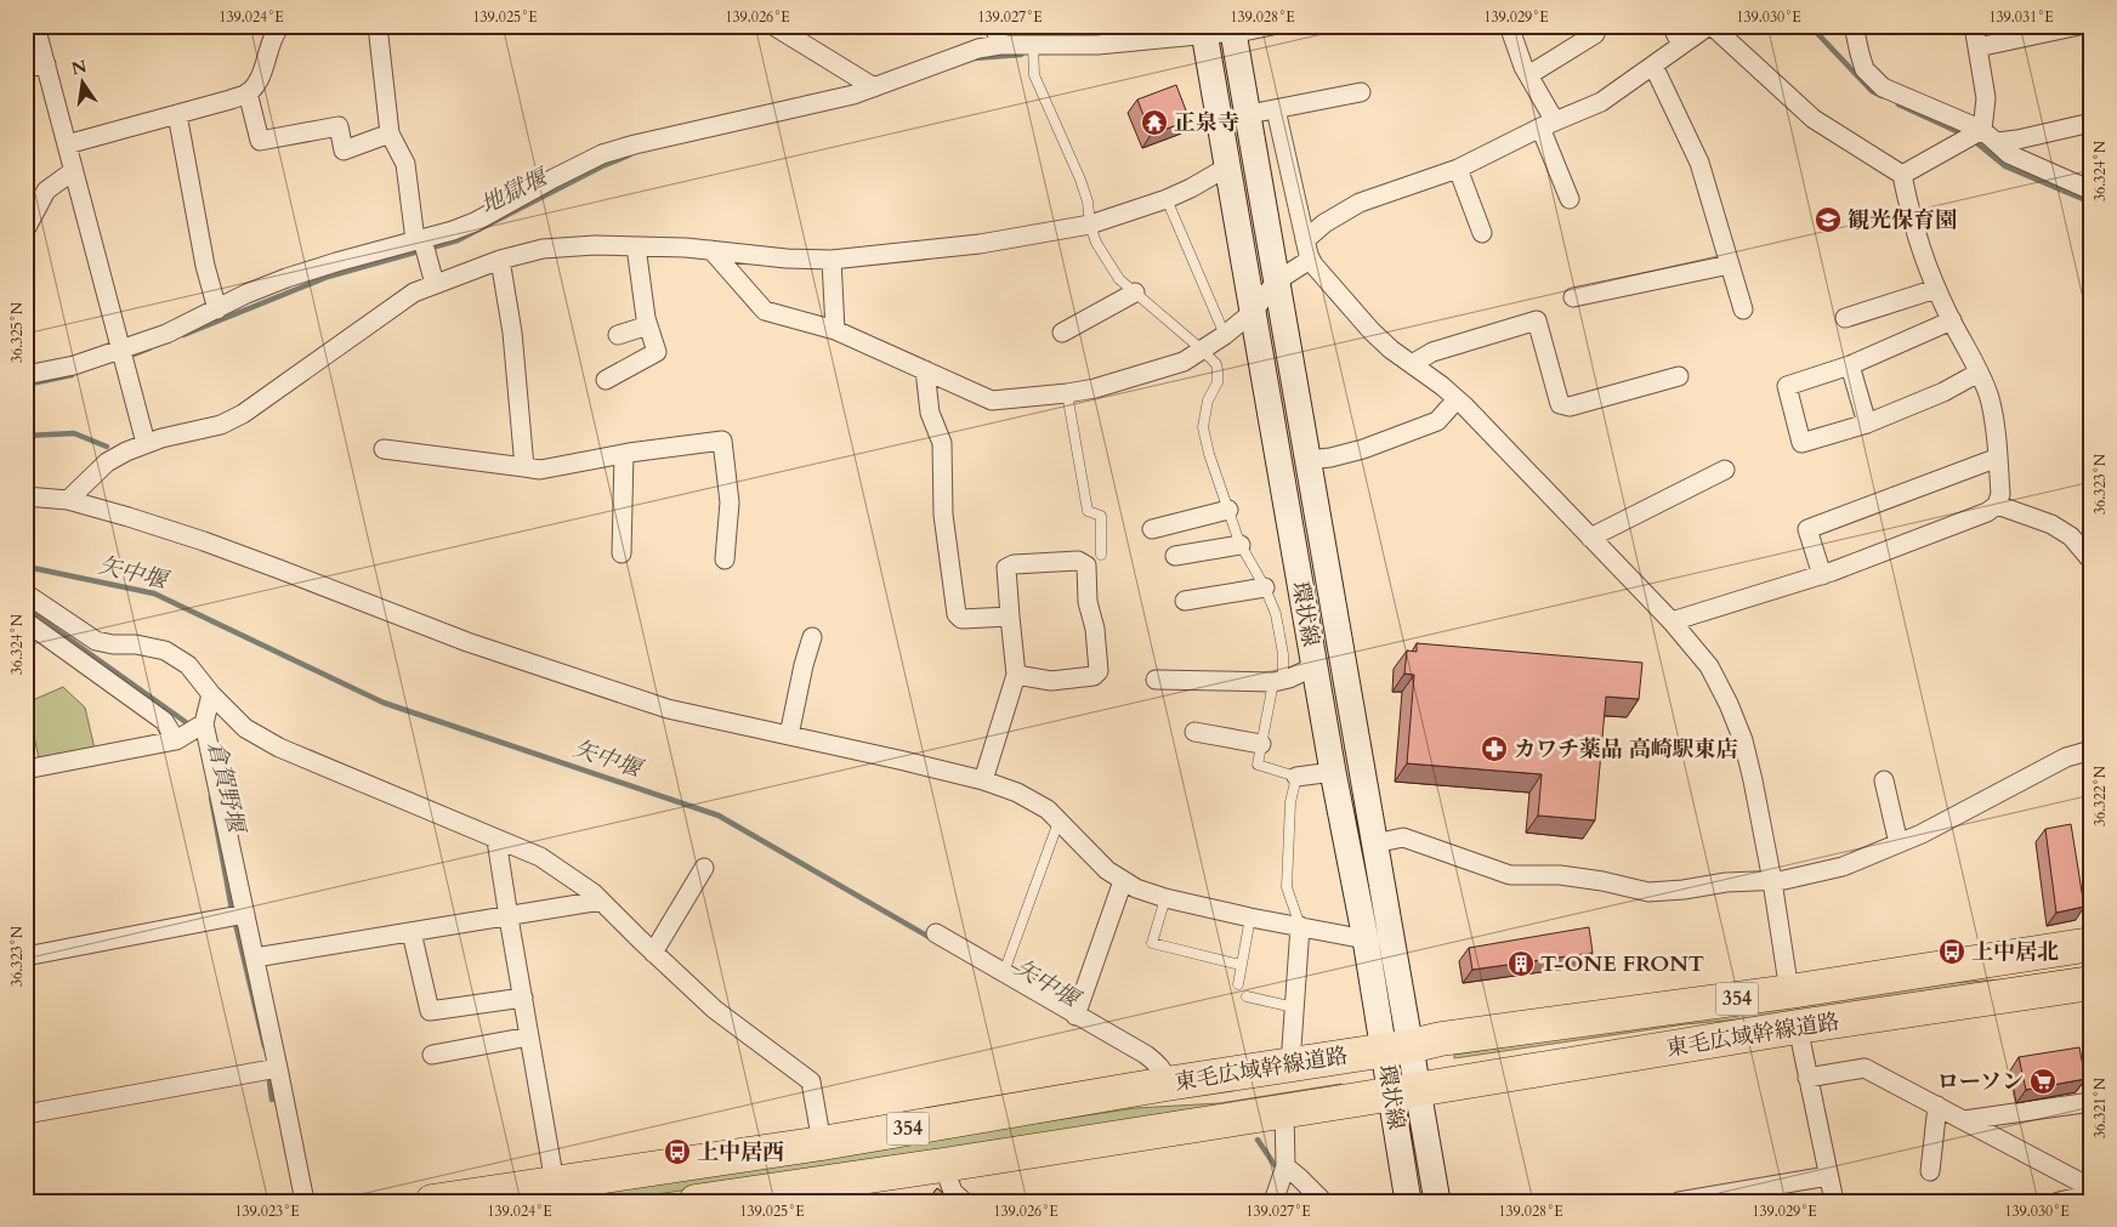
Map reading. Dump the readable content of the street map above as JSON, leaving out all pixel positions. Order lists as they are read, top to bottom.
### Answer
{
  "streets": {
    "highway": ["354", "東毛広域幹線道路"],
    "street": ["環状線"]
  },
  "crossings": [
    ["環状線", "東毛広域幹線道路"]
  ],
  "water": ["地獄堰", "矢中堰", "倉賀野堰"],
  "places": {
    "temple": ["正泉寺"],
    "school or university": ["観光保育園"],
    "pharmacy": ["カワチ薬品 高崎駅東店"],
    "bus stop": ["上中居北", "上中居西"],
    "building": ["T-ONE FRONT"],
    "supermarket": ["ローソン"]
  },
  "north": "top",
  "coordinates": [
    "139.024°E",
    "139.025°E",
    "139.026°E",
    "139.027°E",
    "139.028°E",
    "139.029°E",
    "139.030°E",
    "139.031°E",
    "36.324°N",
    "36.325°N",
    "36.323°N",
    "36.322°N",
    "36.321°N",
    "139.023°E"
  ]
}
